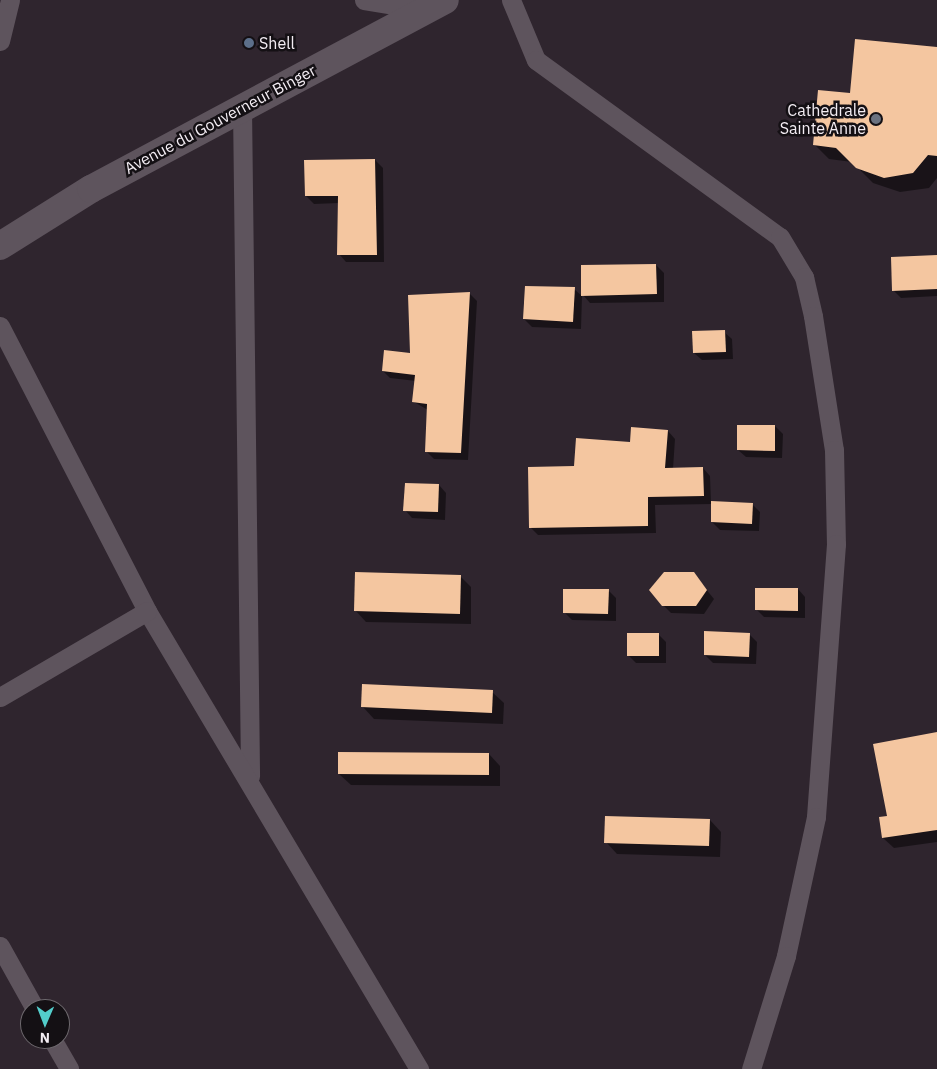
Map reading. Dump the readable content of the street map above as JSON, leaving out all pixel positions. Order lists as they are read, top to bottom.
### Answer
{
  "streets": {
    "main road": ["Avenue du Gouverneur Binger"]
  },
  "places": ["Shell", "Cathedrale Sainte Anne"],
  "north": "bottom"
}
